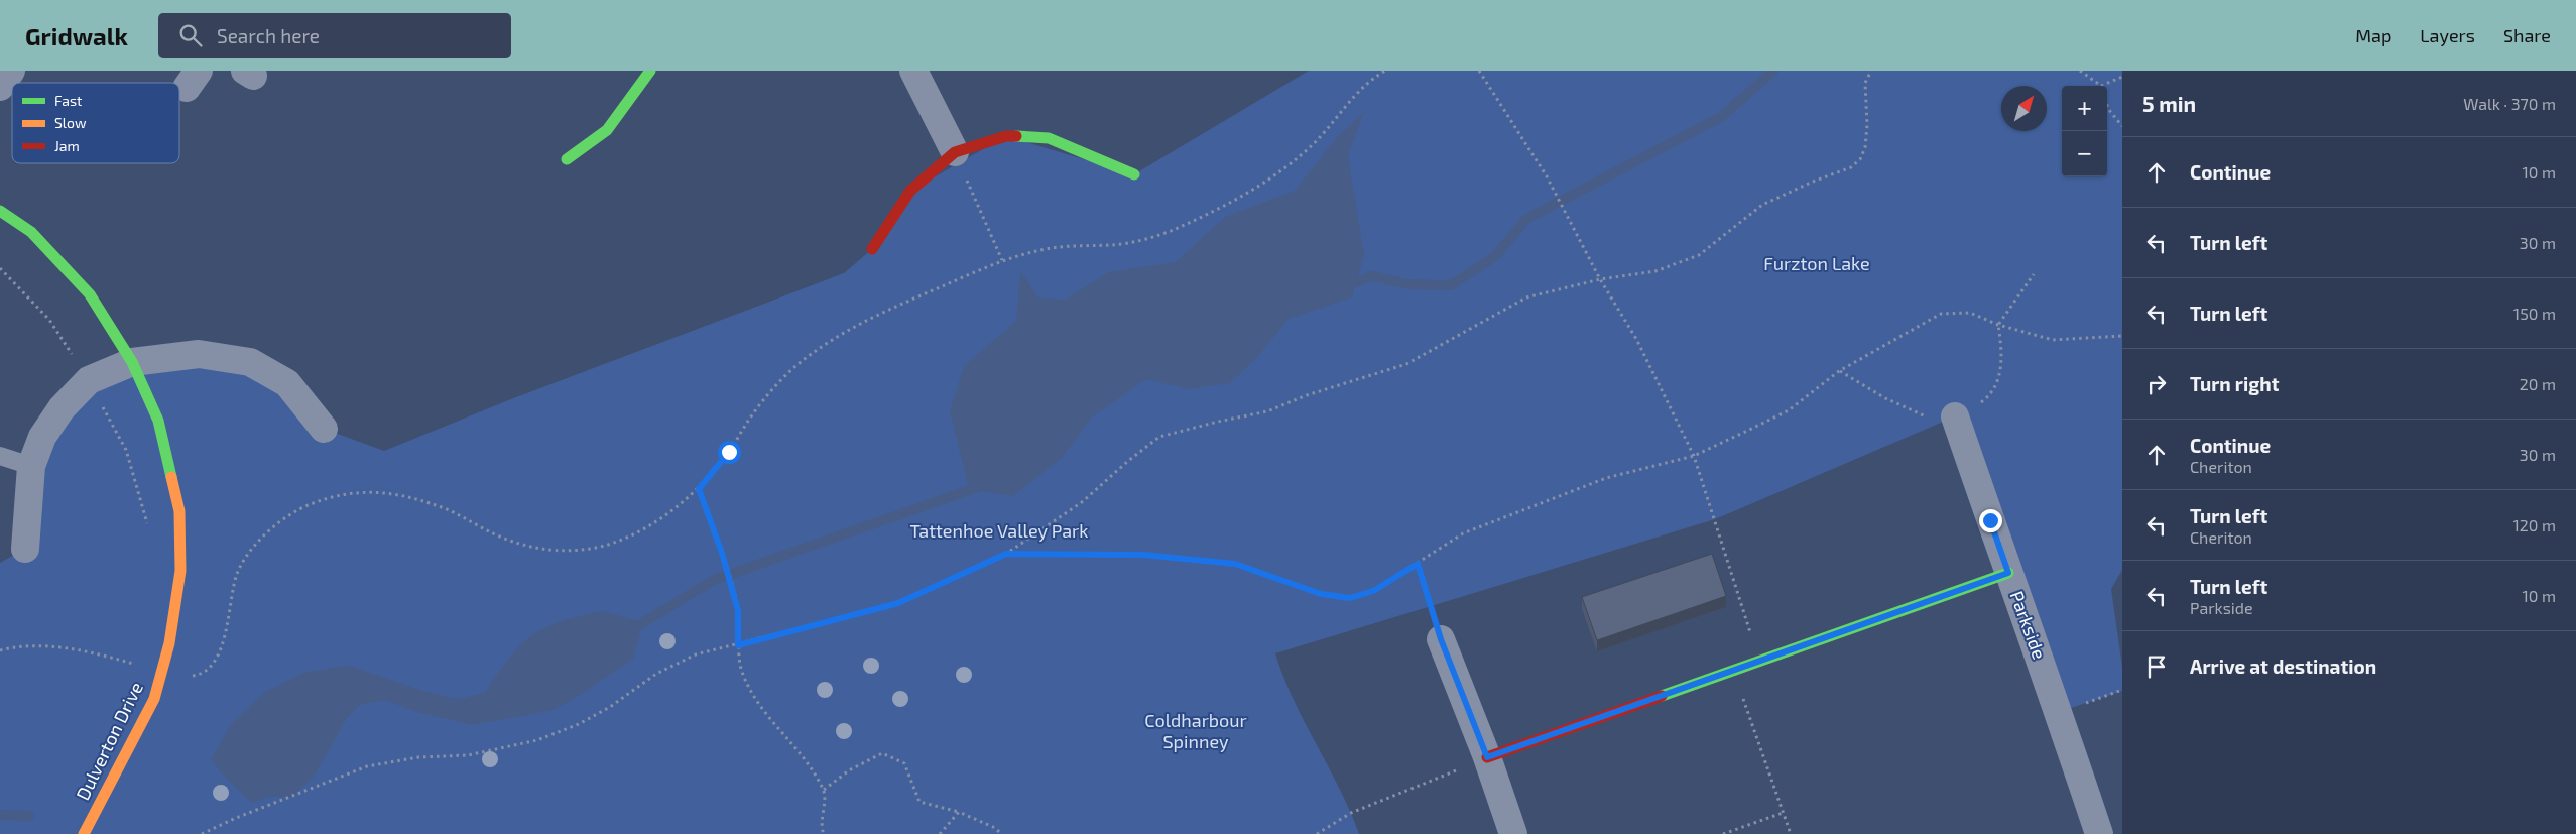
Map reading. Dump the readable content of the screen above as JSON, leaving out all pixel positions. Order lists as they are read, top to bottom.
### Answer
{
  "streets": {
    "street": ["Parkside", "Dulverton Drive"]
  },
  "parks": ["Furzton Lake", "Tattenhoe Valley Park", "Coldharbour Spinney"],
  "legend": ["Fast", "Slow", "Jam"],
  "north": "top right",
  "page": {
    "header": "Gridwalk",
    "search": "Search here",
    "nav": ["Map", "Layers", "Share"],
    "heading": ["5 min", "Walk · 370 m"],
    "map_buttons": ["+", "−"],
    "list": [
      ["Continue", "10 m"],
      ["Turn left", "30 m"],
      ["Turn left", "150 m"],
      ["Turn right", "20 m"],
      ["Continue", "Cheriton", "30 m"],
      ["Turn left", "Cheriton", "120 m"],
      ["Turn left", "Parkside", "10 m"],
      "Arrive at destination"
    ]
  }
}
